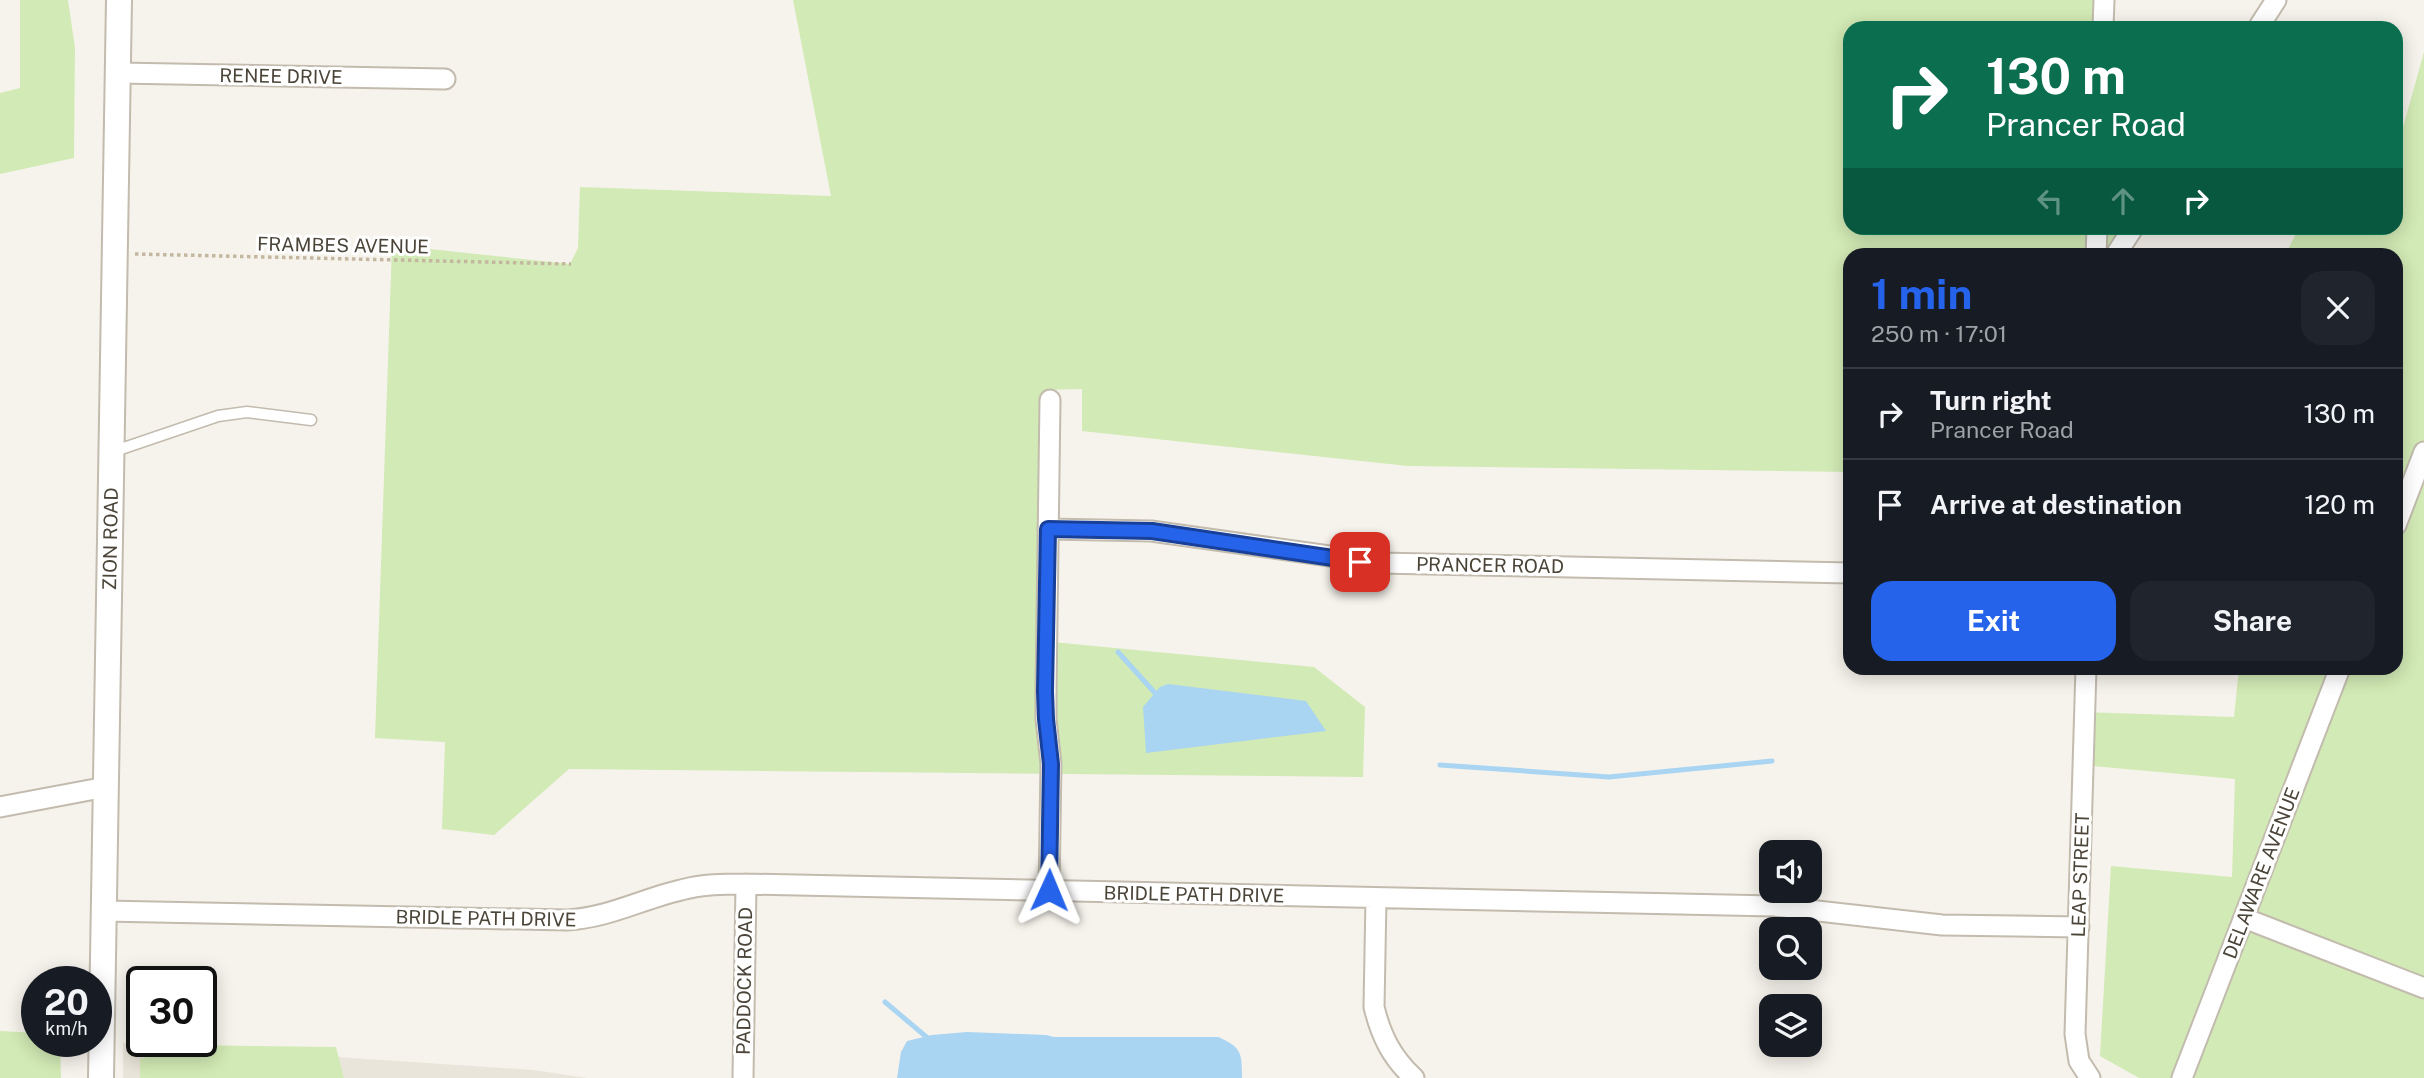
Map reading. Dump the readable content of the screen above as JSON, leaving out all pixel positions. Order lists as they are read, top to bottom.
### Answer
{
  "streets": {
    "street": [
      "RENEE DRIVE",
      "ZION ROAD",
      "PRANCER ROAD",
      "DELAWARE AVENUE",
      "LEAP STREET",
      "BRIDLE PATH DRIVE",
      "PADDOCK ROAD"
    ],
    "path": ["FRAMBES AVENUE"]
  },
  "crossings": [
    ["RENEE DRIVE", "ZION ROAD"],
    ["FRAMBES AVENUE", "ZION ROAD"],
    ["ZION ROAD", "BRIDLE PATH DRIVE"],
    ["LEAP STREET", "BRIDLE PATH DRIVE"],
    ["BRIDLE PATH DRIVE", "PADDOCK ROAD"]
  ],
  "page": {
    "turn": ["130 m", "Prancer Road"],
    "heading": ["1 min", "250 m · 17:01"],
    "list": [
      {
        "name": "Turn right",
        "note": "Prancer Road",
        "value": "130 m"
      },
      {
        "name": "Arrive at destination",
        "value": "120 m"
      }
    ],
    "buttons": ["Exit", "Share"],
    "speed": "20 km/h",
    "limit": "30"
  }
}
